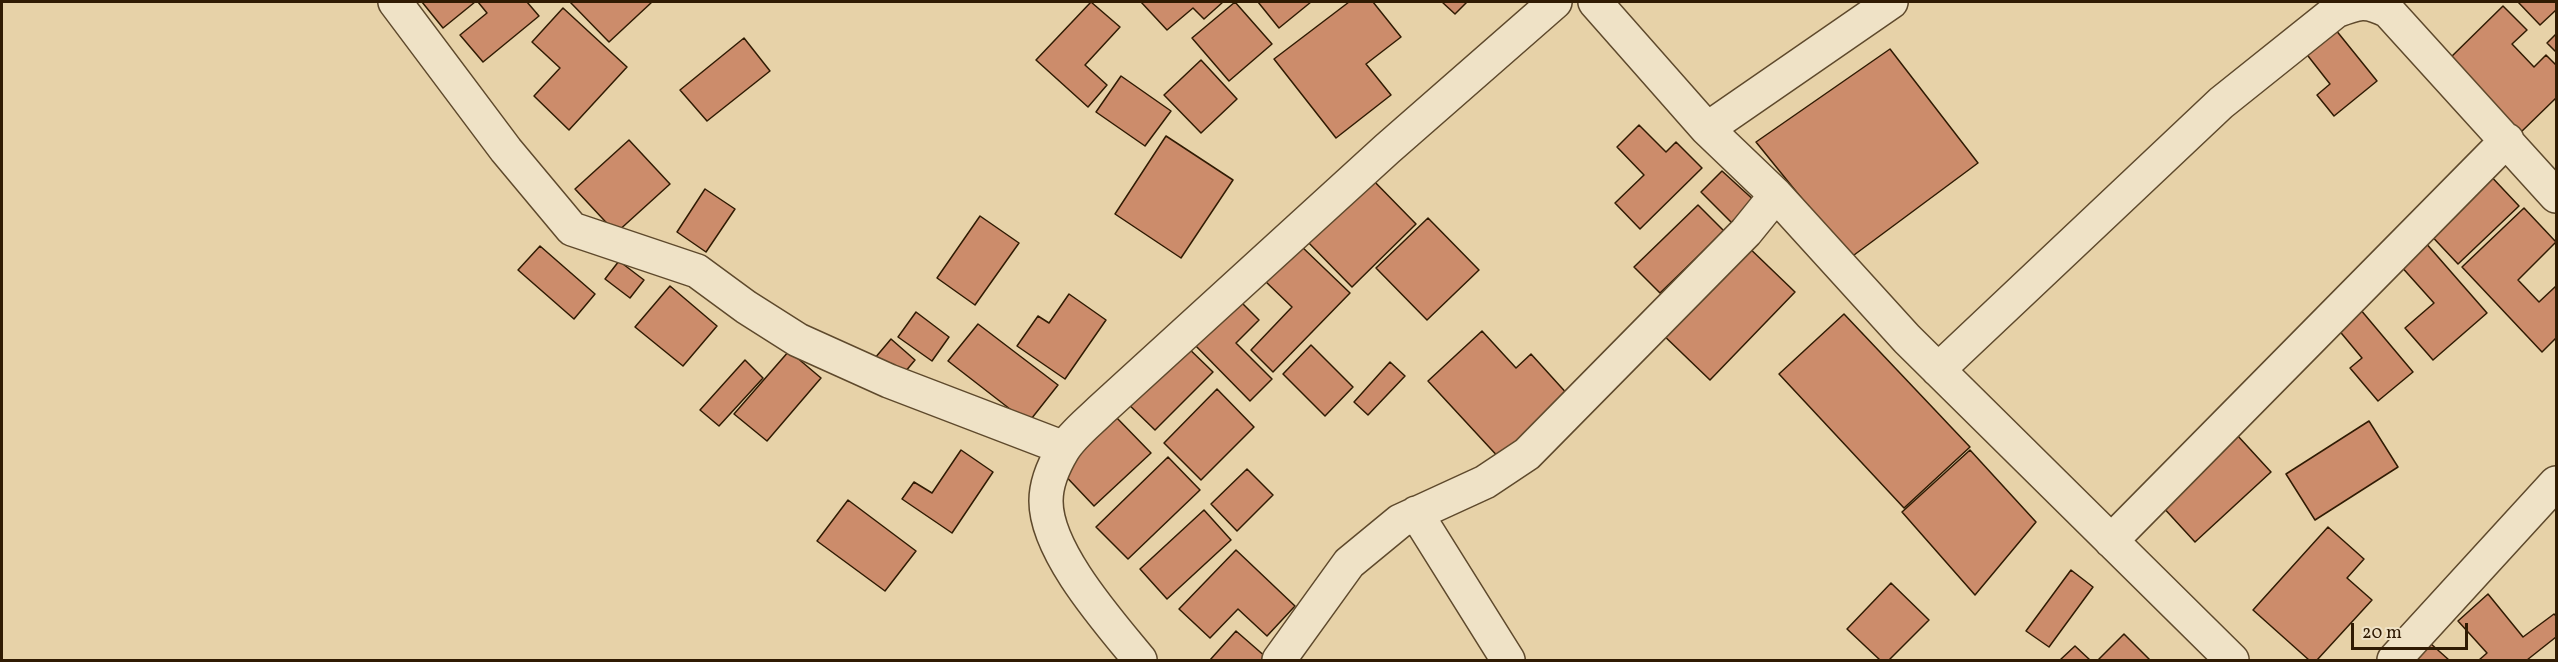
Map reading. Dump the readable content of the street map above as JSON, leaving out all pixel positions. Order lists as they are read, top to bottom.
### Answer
{
  "scale_bar": "20 m"
}
